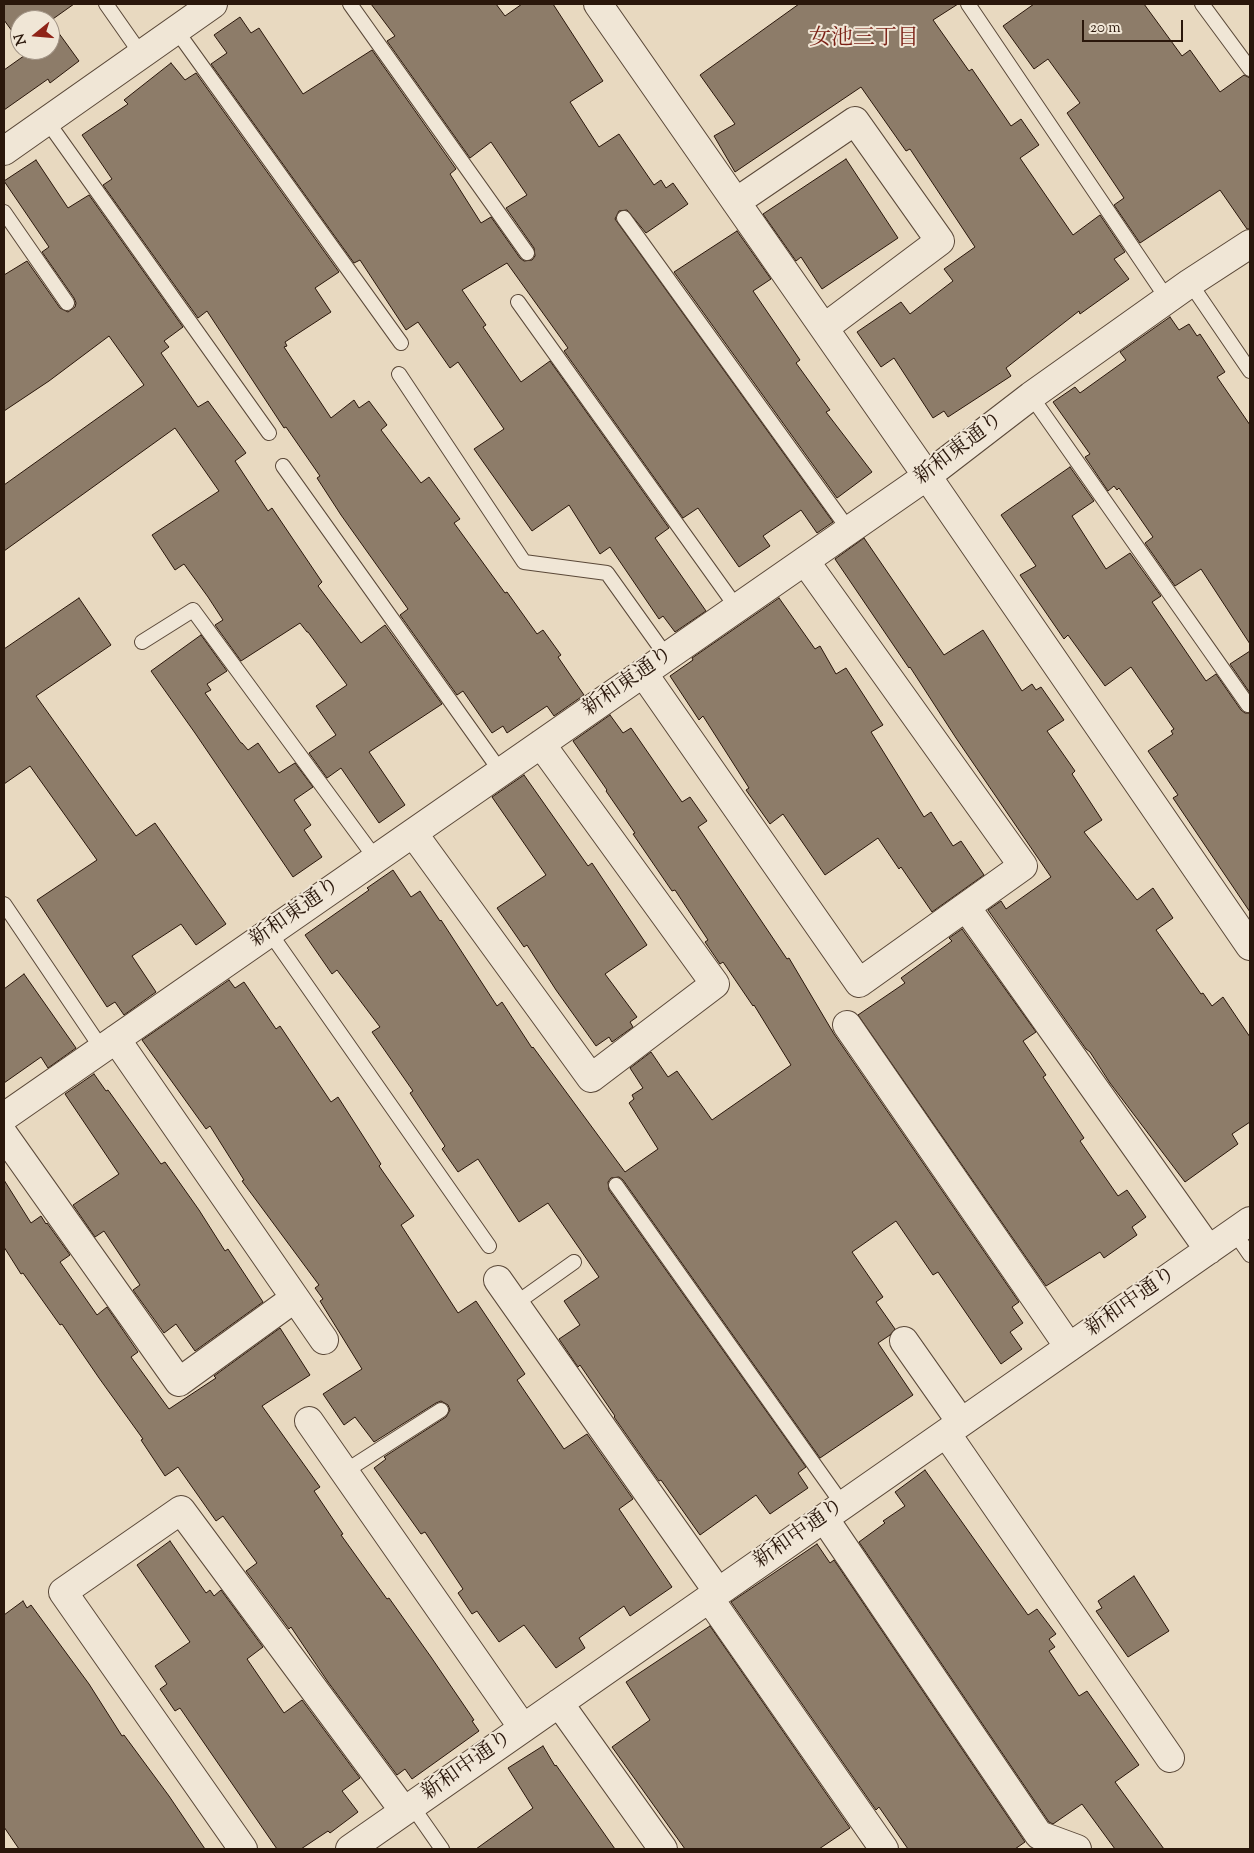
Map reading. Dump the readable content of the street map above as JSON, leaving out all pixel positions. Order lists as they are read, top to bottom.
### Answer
{
  "streets": {
    "street": ["新和東通り", "新和中通り"]
  },
  "districts": ["女池三丁目"],
  "scale_bar": "20 m",
  "north": "left"
}
